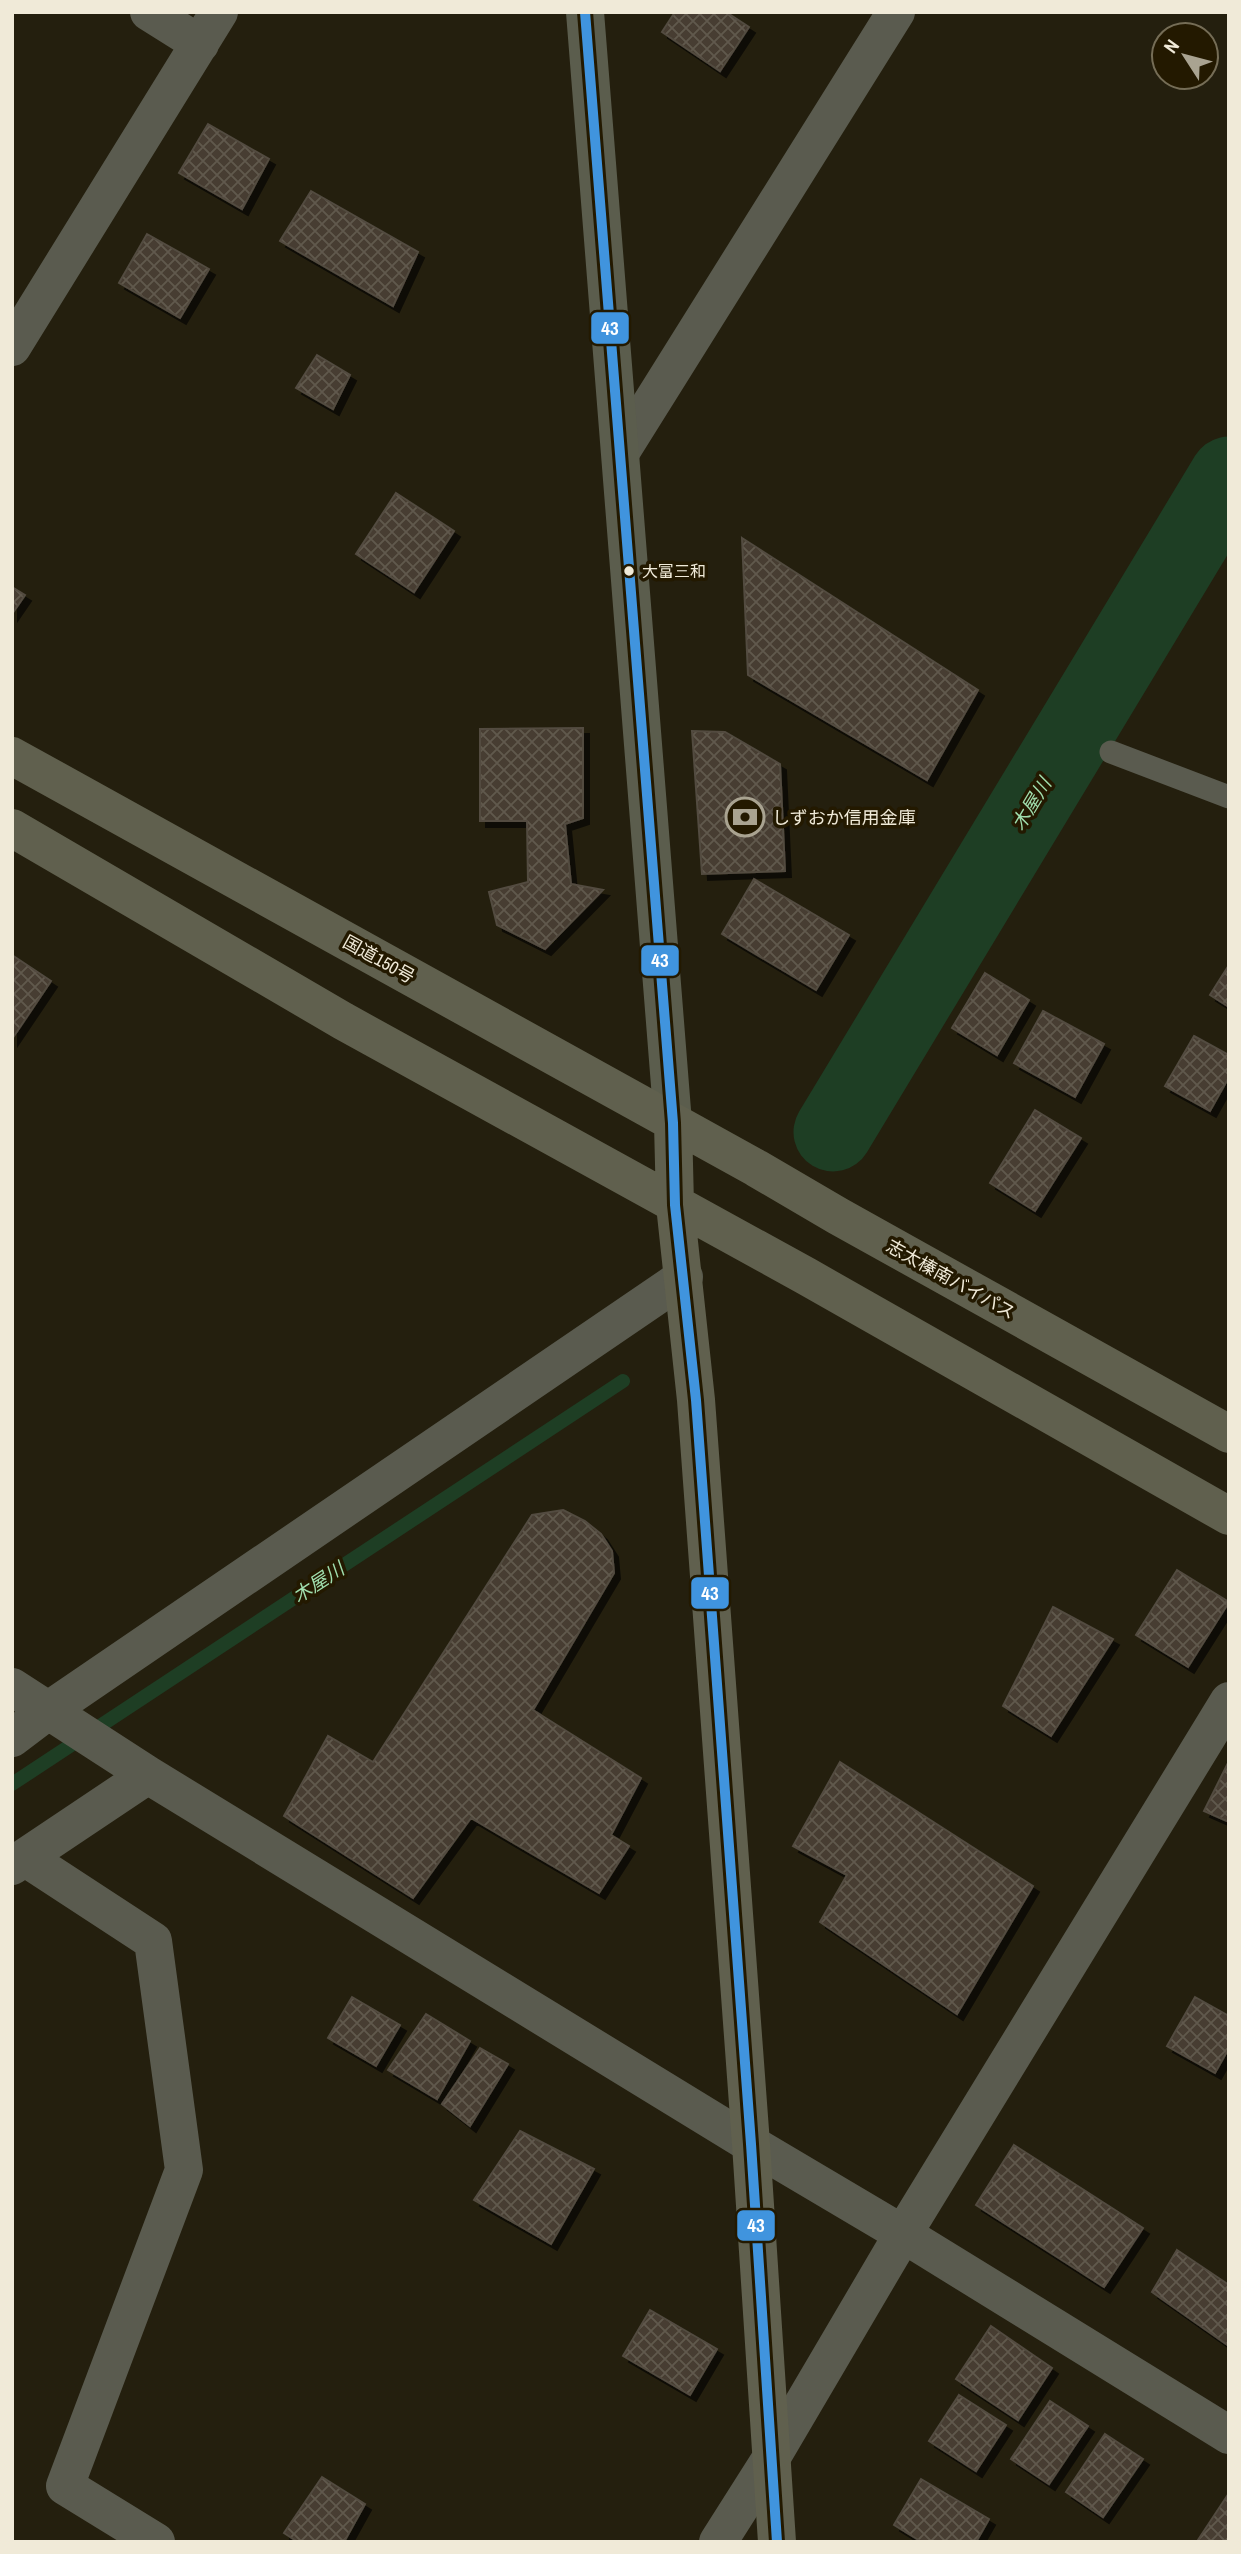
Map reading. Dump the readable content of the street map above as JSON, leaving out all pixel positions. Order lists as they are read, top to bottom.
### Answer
{
  "streets": {
    "highway": ["国道150号", "志太榛南バイパス"]
  },
  "crossings": [
    ["国道150号", "志太榛南バイパス"]
  ],
  "water": ["木屋川"],
  "places": {
    "other": ["大富三和"],
    "bank": ["しずおか信用金庫"]
  },
  "lines": ["transit line 43"],
  "north": "top left"
}
